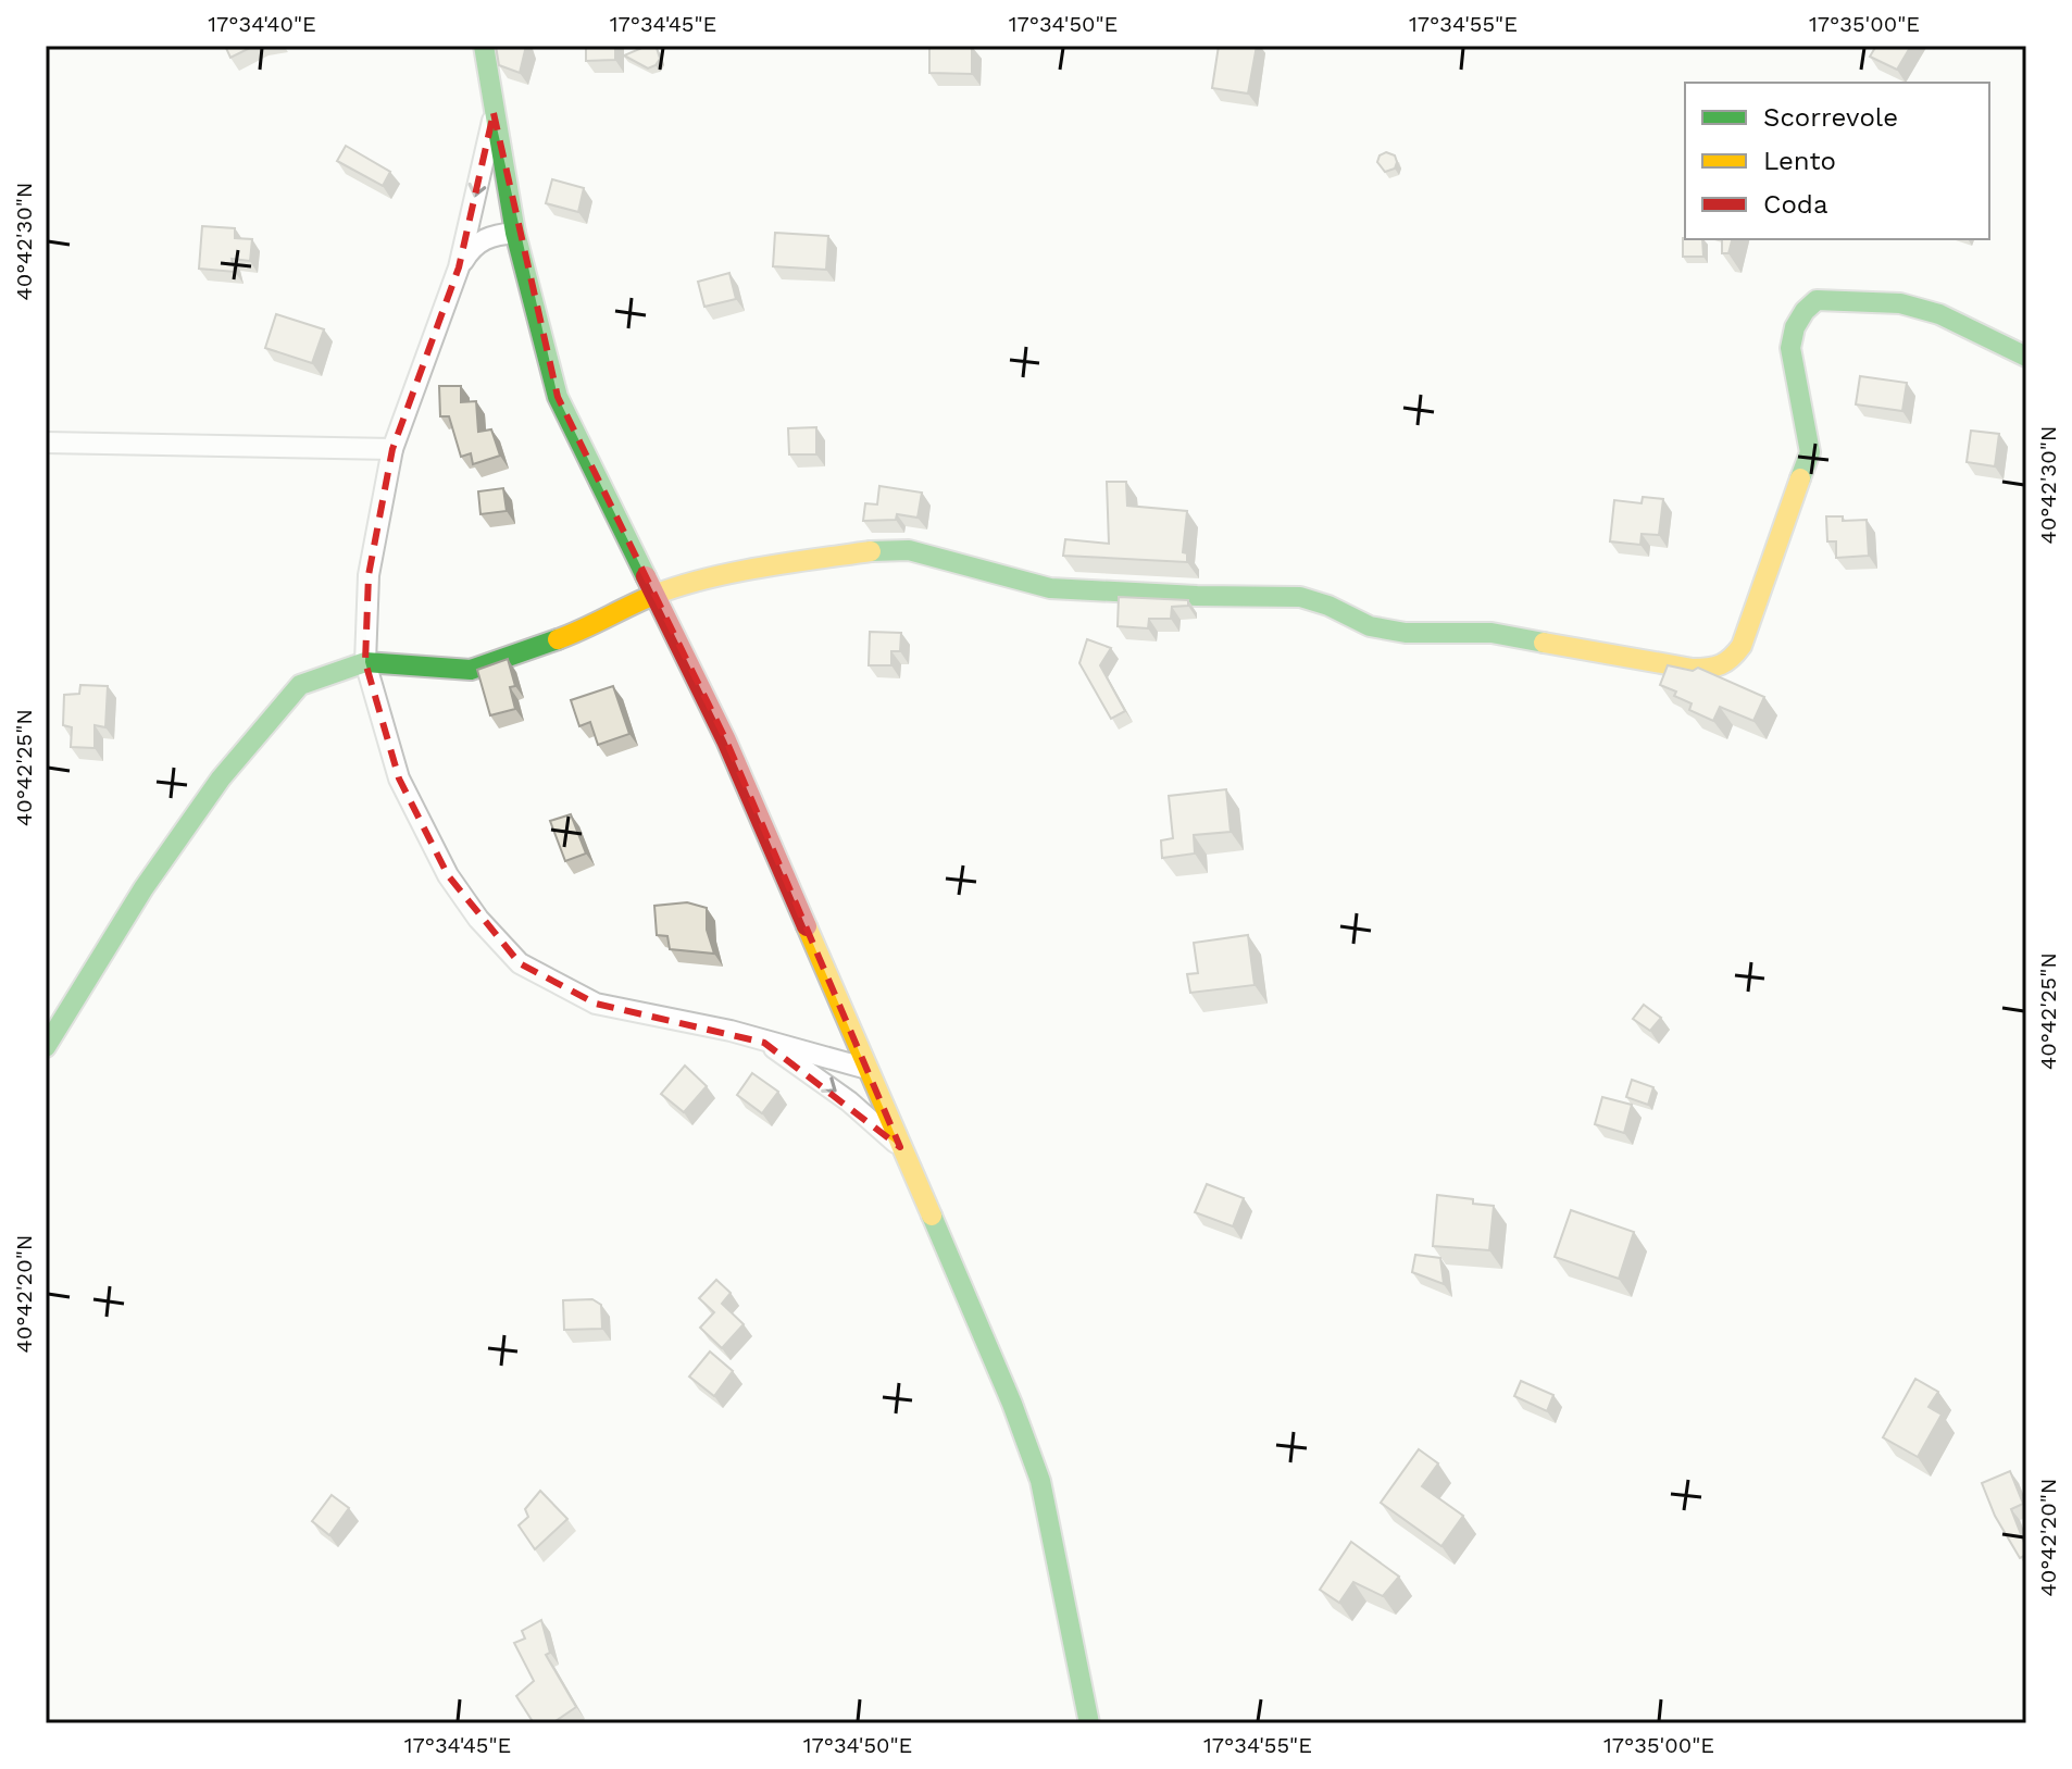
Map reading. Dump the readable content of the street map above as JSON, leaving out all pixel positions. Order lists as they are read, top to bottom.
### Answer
{
  "legend": ["Scorrevole", "Lento", "Coda"],
  "coordinates": [
    "17°34'40\"E",
    "17°34'45\"E",
    "17°34'50\"E",
    "17°34'55\"E",
    "17°35'00\"E",
    "40°42'30\"N",
    "40°42'25\"N",
    "40°42'20\"N"
  ]
}
